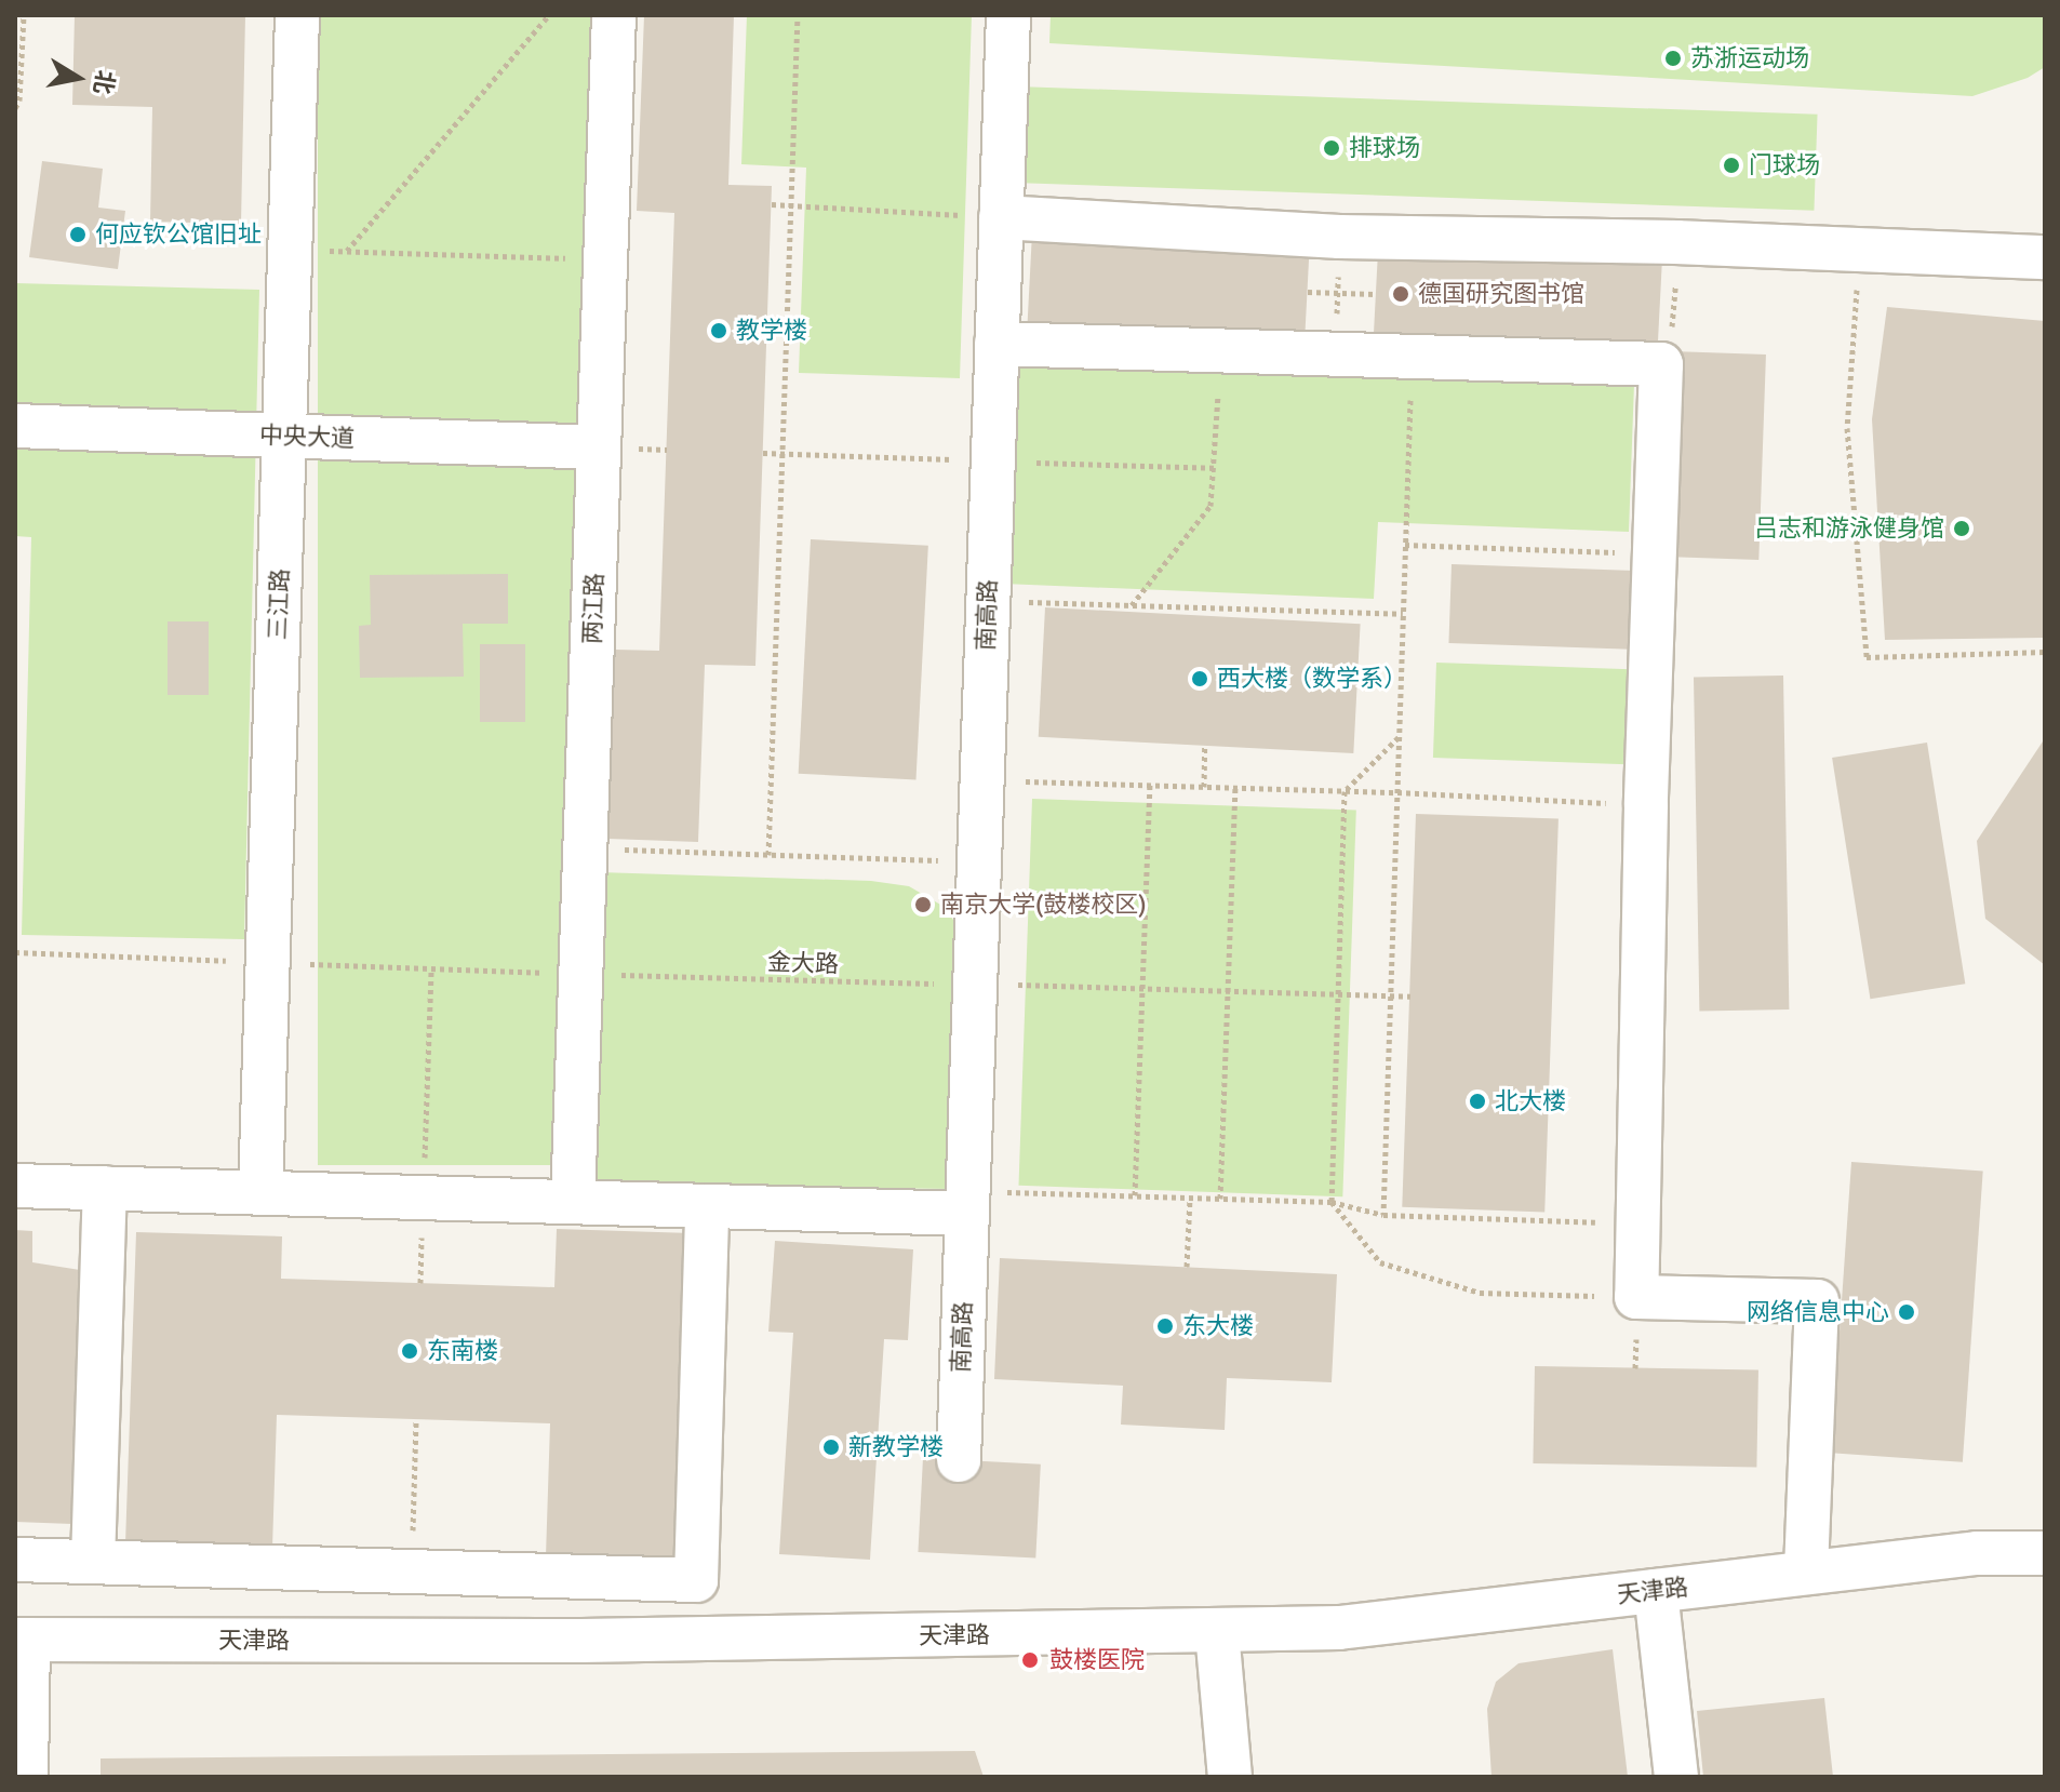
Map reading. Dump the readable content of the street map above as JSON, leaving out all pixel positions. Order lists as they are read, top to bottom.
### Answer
{
  "streets": {
    "street": [
      "中央大道",
      "三江路",
      "两江路",
      "南高路",
      "天津路"
    ],
    "path": ["金大路"]
  },
  "crossings": [
    ["中央大道", "三江路"],
    ["中央大道", "两江路"],
    ["南高路", "金大路"]
  ],
  "places": [
    "苏浙运动场",
    "排球场",
    "门球场",
    "何应钦公馆旧址",
    "德国研究图书馆",
    "教学楼",
    "吕志和游泳健身馆",
    "西大楼（数学系）",
    "南京大学(鼓楼校区)",
    "北大楼",
    "网络信息中心",
    "东大楼",
    "东南楼",
    "新教学楼",
    "鼓楼医院"
  ],
  "north": "right"
}
